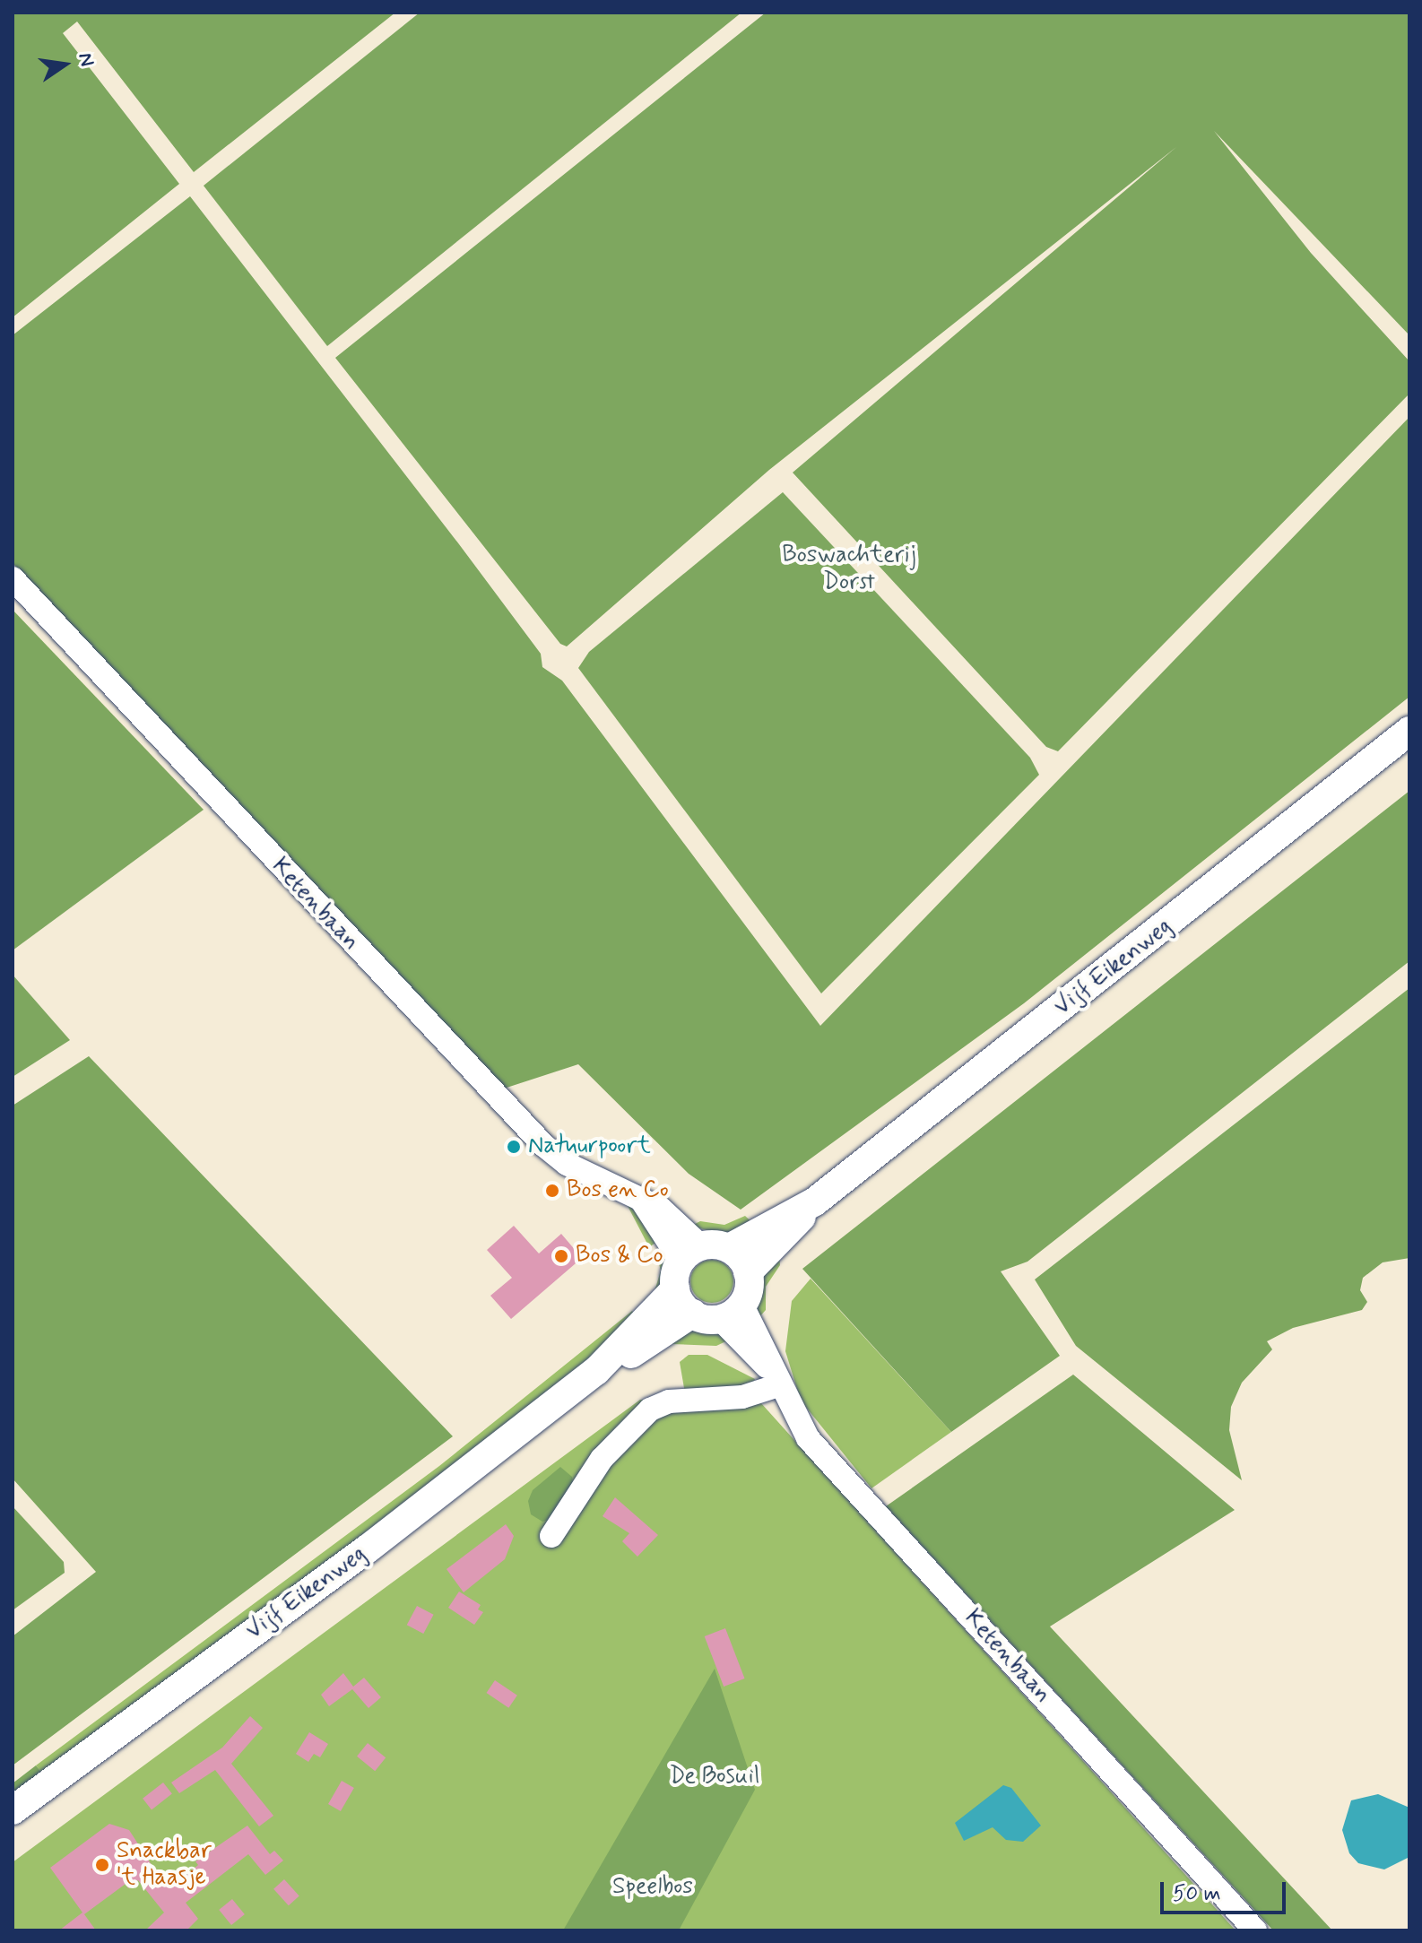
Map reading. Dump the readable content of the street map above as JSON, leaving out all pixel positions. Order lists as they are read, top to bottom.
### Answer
{
  "streets": {
    "main road": ["Vijf Eikenweg"],
    "street": ["Ketenbaan"]
  },
  "crossings": [
    ["Ketenbaan", "Vijf Eikenweg"]
  ],
  "parks": ["Boswachterij Dorst", "De Bosuil", "Speelbos"],
  "places": [
    "Natuurpoort",
    "Bos en Co",
    "Bos & Co",
    "Snackbar 't Haasje"
  ],
  "scale_bar": "50 m",
  "north": "right"
}
